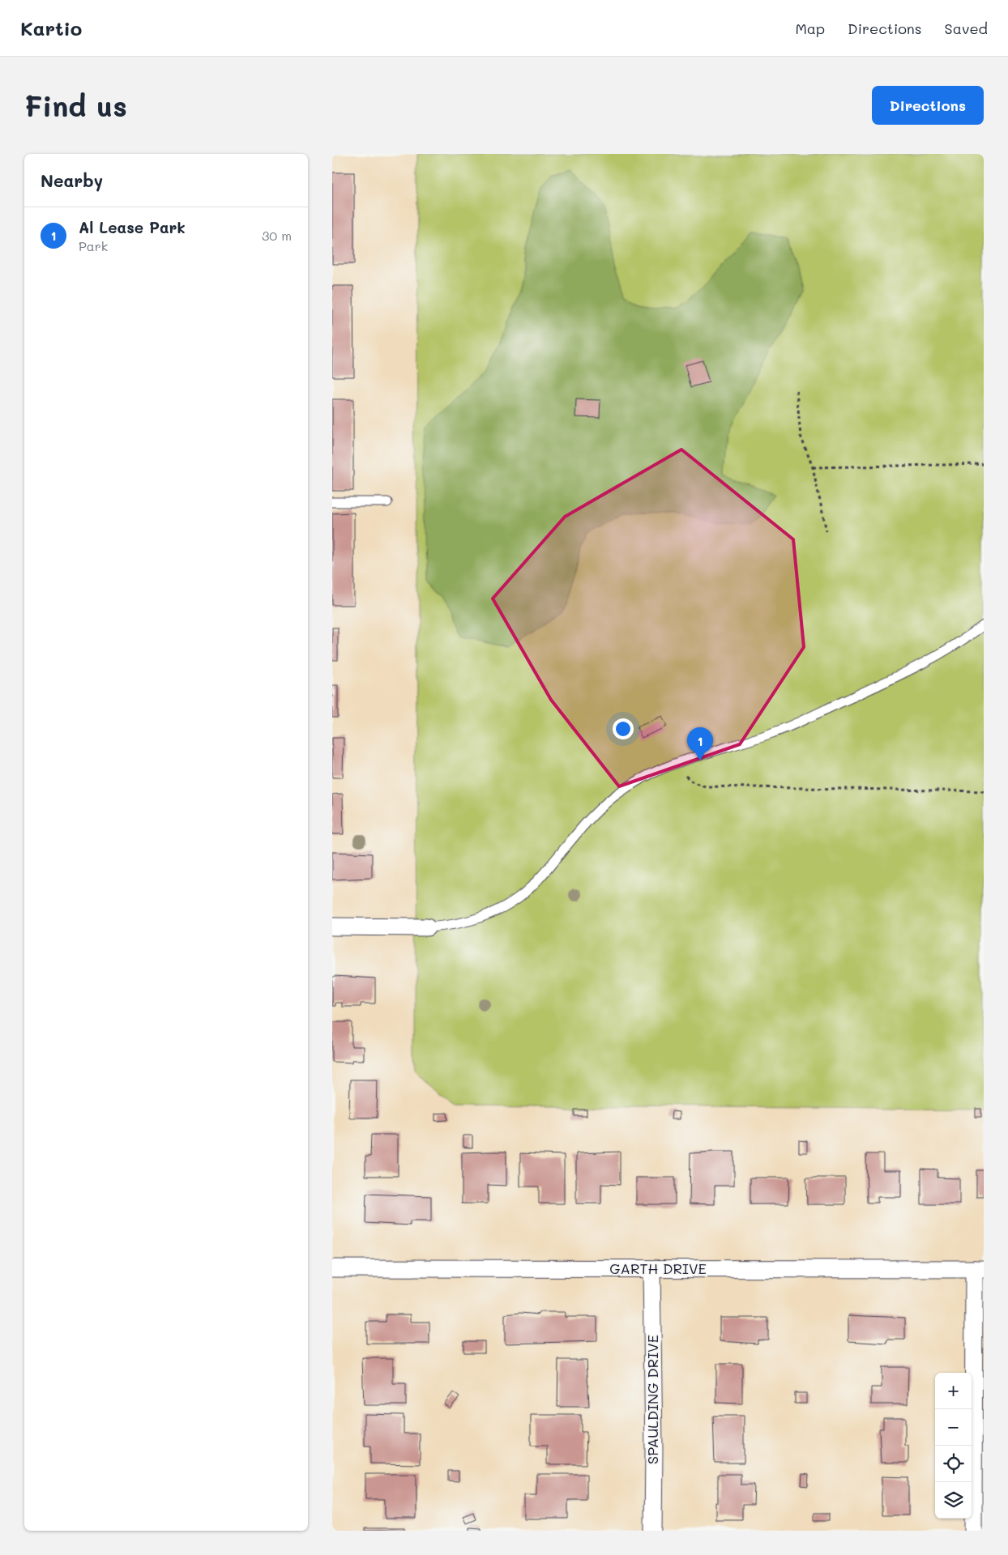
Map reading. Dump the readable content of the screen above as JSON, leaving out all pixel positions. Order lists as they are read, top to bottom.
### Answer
{
  "streets": {
    "street": ["GARTH DRIVE", "SPAULDING DRIVE"]
  },
  "crossings": [
    ["GARTH DRIVE", "SPAULDING DRIVE"]
  ],
  "page": {
    "header": "Kartio",
    "nav": ["Map", "Directions", "Saved"],
    "buttons": "Directions",
    "title": "Find us",
    "heading": "Nearby",
    "list": [
      {
        "mark": "1",
        "name": "Al Lease Park",
        "note": "Park",
        "value": "30 m"
      }
    ],
    "pins": "1",
    "map_buttons": ["+", "−"]
  }
}
